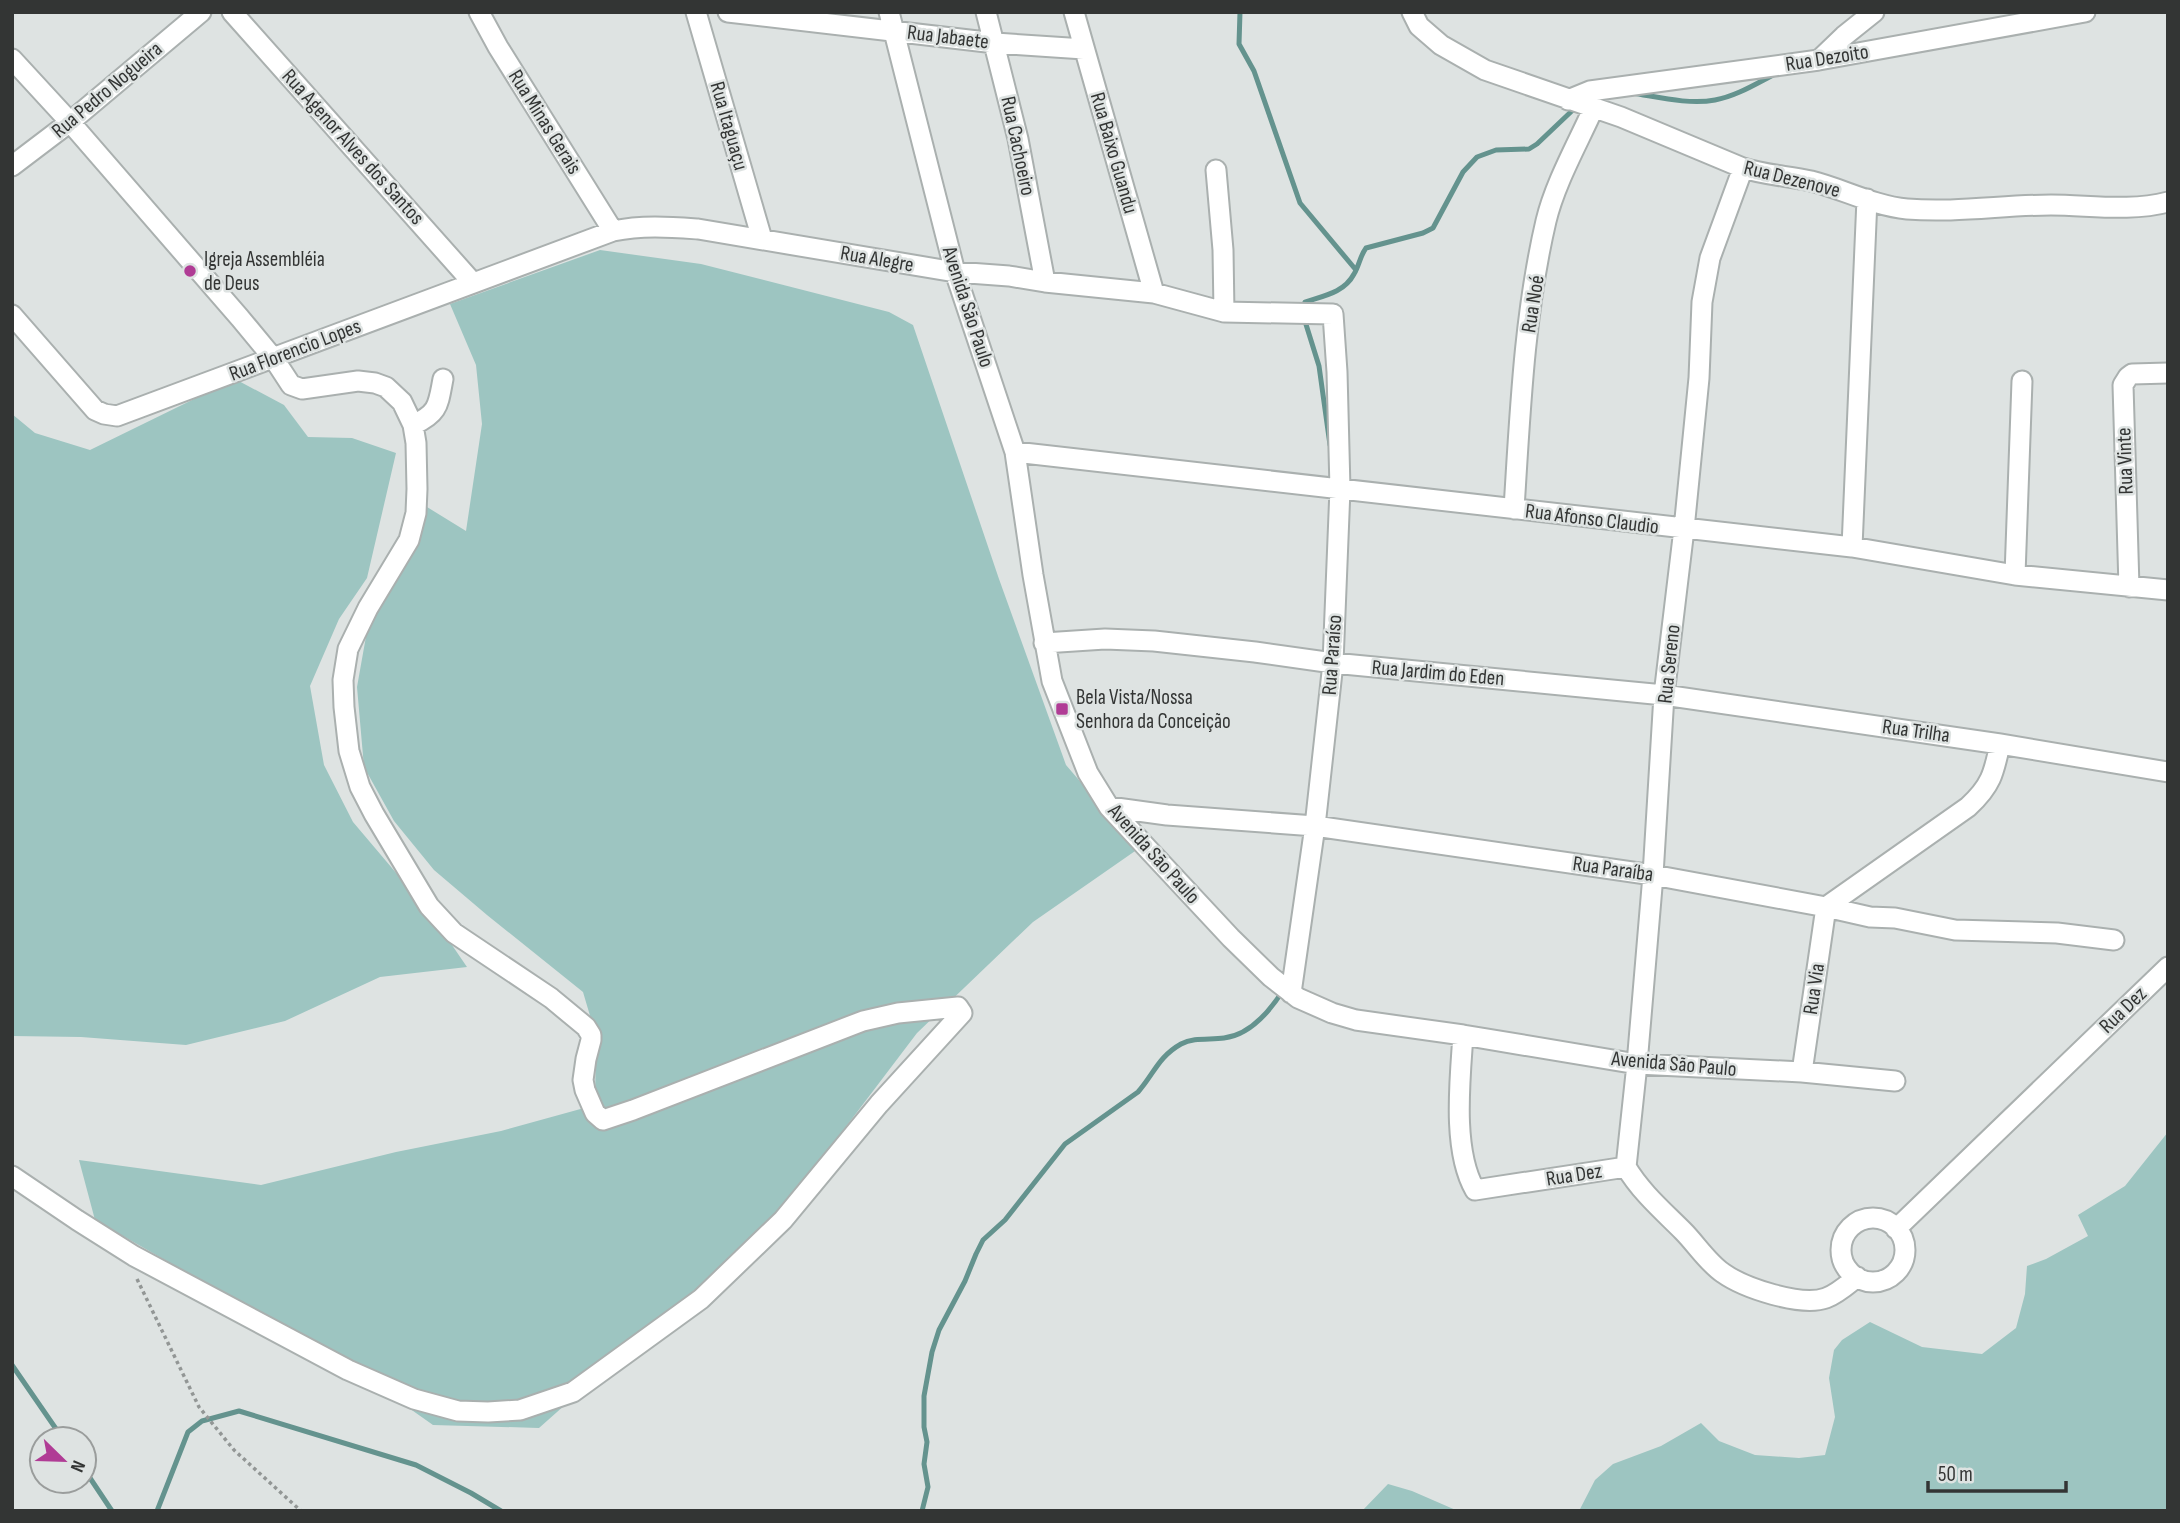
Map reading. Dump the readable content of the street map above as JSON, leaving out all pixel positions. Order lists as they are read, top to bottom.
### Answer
{
  "streets": {
    "street": [
      "Rua Jabaete",
      "Rua Dezoito",
      "Rua Pedro Nogueira",
      "Rua Minas Gerais",
      "Rua Itaguaçu",
      "Rua Cachoeiro",
      "Rua Agenor Alves dos Santos",
      "Rua Baixo Guandu",
      "Rua Dezenove",
      "Rua Alegre",
      "Rua Noé",
      "Avenida São Paulo",
      "Rua Florencio Lopes",
      "Rua Vinte",
      "Rua Afonso Claudio",
      "Rua Paraíso",
      "Rua Sereno",
      "Rua Jardim do Eden",
      "Rua Trilha",
      "Rua Paraíba",
      "Rua Via",
      "Rua Dez"
    ]
  },
  "crossings": [
    ["Rua Jabaete", "Rua Cachoeiro"],
    ["Rua Jabaete", "Rua Baixo Guandu"],
    ["Rua Jabaete", "Avenida São Paulo"],
    ["Rua Dezoito", "Rua Dezenove"],
    ["Rua Minas Gerais", "Rua Alegre"],
    ["Rua Minas Gerais", "Rua Florencio Lopes"],
    ["Rua Itaguaçu", "Rua Alegre"],
    ["Rua Cachoeiro", "Rua Alegre"],
    ["Rua Agenor Alves dos Santos", "Rua Florencio Lopes"],
    ["Rua Baixo Guandu", "Rua Alegre"],
    ["Rua Dezenove", "Rua Noé"],
    ["Rua Dezenove", "Rua Sereno"],
    ["Rua Alegre", "Avenida São Paulo"],
    ["Rua Alegre", "Rua Florencio Lopes"],
    ["Rua Alegre", "Rua Paraíso"],
    ["Rua Noé", "Rua Afonso Claudio"],
    ["Avenida São Paulo", "Rua Afonso Claudio"],
    ["Avenida São Paulo", "Rua Paraíso"],
    ["Avenida São Paulo", "Rua Sereno"],
    ["Avenida São Paulo", "Rua Jardim do Eden"],
    ["Avenida São Paulo", "Rua Paraíba"],
    ["Avenida São Paulo", "Rua Via"],
    ["Avenida São Paulo", "Rua Dez"],
    ["Rua Vinte", "Rua Afonso Claudio"],
    ["Rua Afonso Claudio", "Rua Paraíso"],
    ["Rua Afonso Claudio", "Rua Sereno"],
    ["Rua Paraíso", "Rua Jardim do Eden"],
    ["Rua Paraíso", "Rua Paraíba"],
    ["Rua Sereno", "Rua Jardim do Eden"],
    ["Rua Sereno", "Rua Trilha"],
    ["Rua Sereno", "Rua Paraíba"],
    ["Rua Sereno", "Rua Dez"],
    ["Rua Jardim do Eden", "Rua Trilha"],
    ["Rua Paraíba", "Rua Via"]
  ],
  "places": {
    "other": ["Igreja Assembléia de Deus"],
    "transit": ["Bela Vista/Nossa Senhora da Conceição"]
  },
  "scale_bar": "50 m",
  "north": "bottom right"
}
